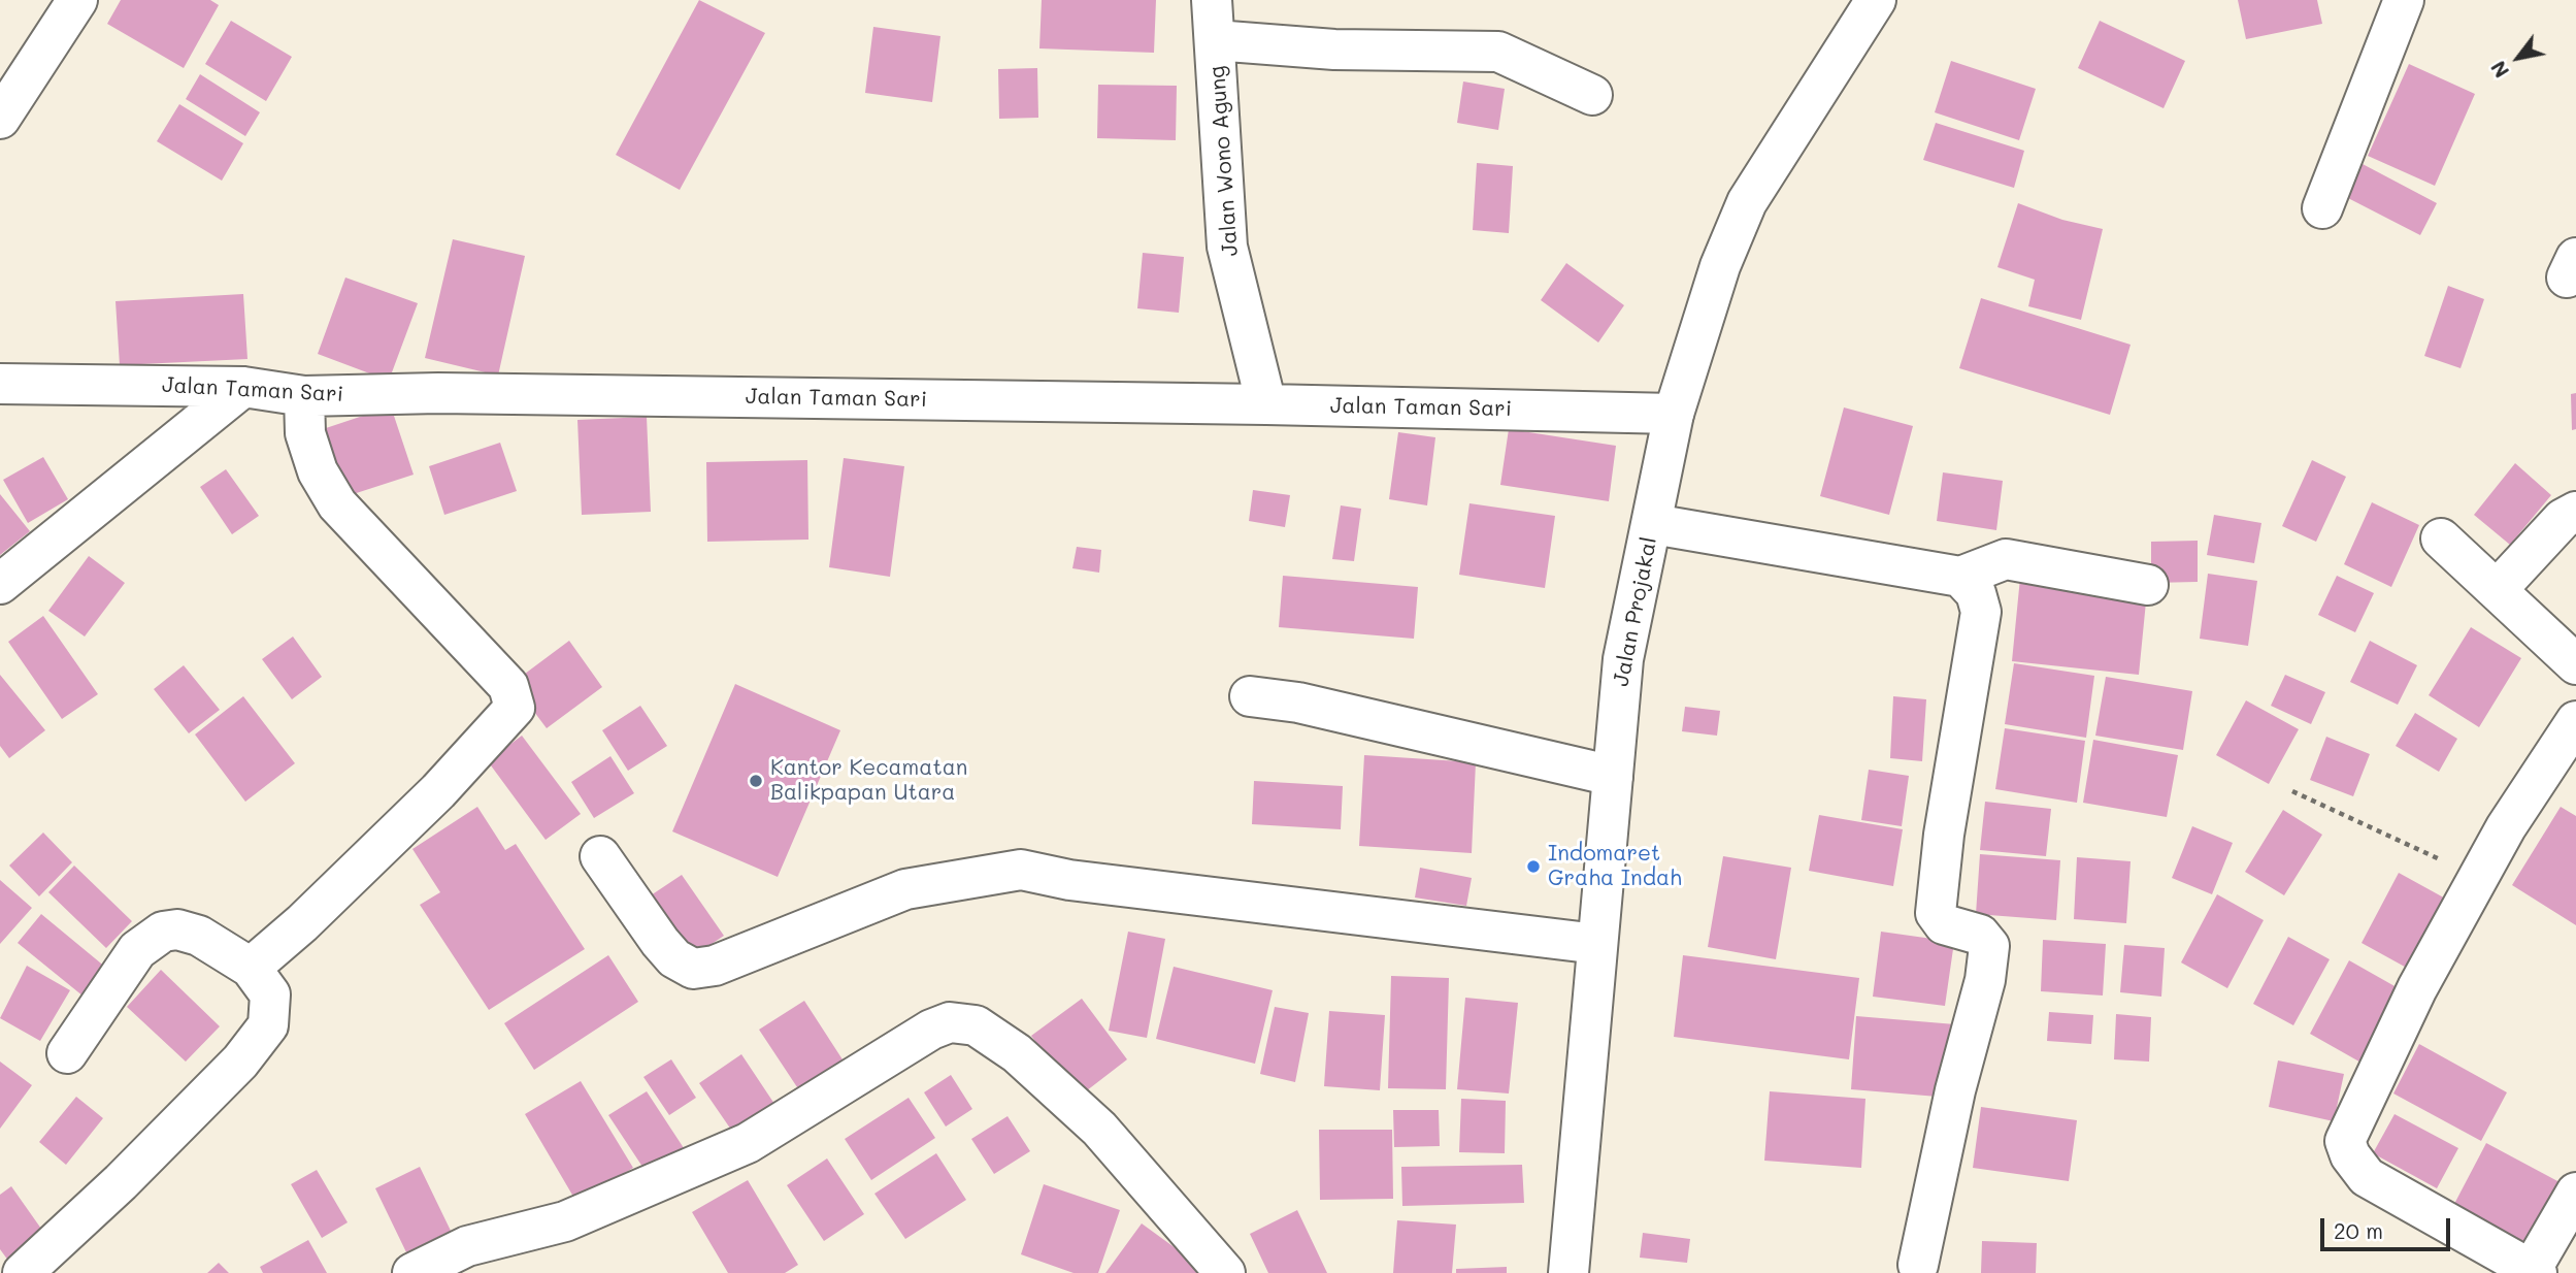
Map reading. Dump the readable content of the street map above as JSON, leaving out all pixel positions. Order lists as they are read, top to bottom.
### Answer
{
  "streets": {
    "street": ["Jalan Wono Agung", "Jalan Taman Sari", "Jalan Projakal"]
  },
  "crossings": [
    ["Jalan Wono Agung", "Jalan Taman Sari"],
    ["Jalan Taman Sari", "Jalan Projakal"]
  ],
  "places": ["Kantor Kecamatan Balikpapan Utara", "Indomaret Graha Indah"],
  "scale_bar": "20 m",
  "north": "bottom left"
}
